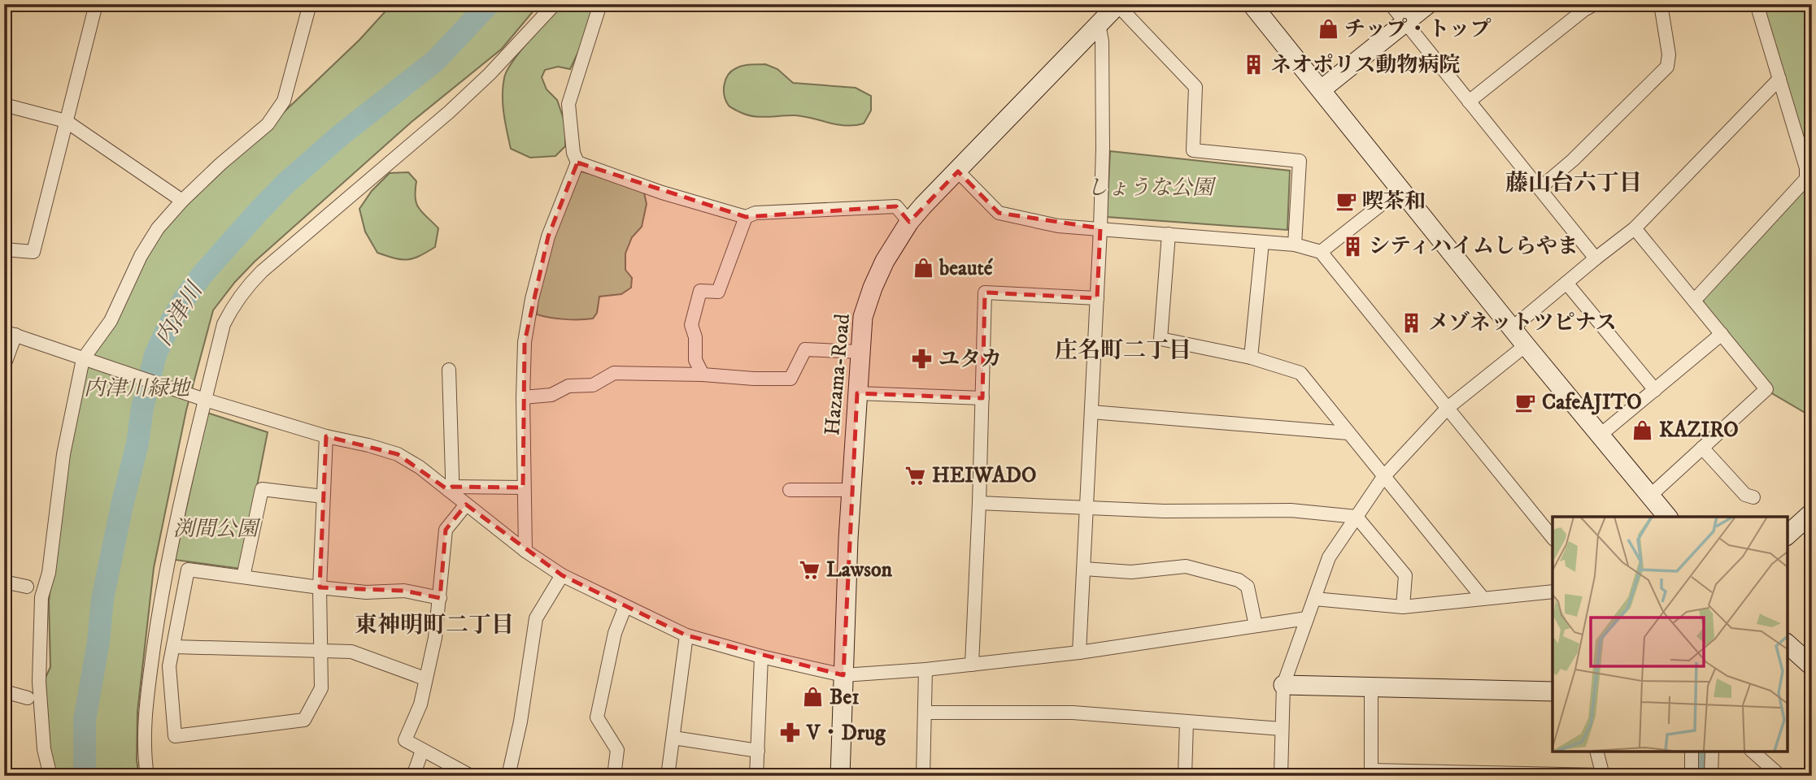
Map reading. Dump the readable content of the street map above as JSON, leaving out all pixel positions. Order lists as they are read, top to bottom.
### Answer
{
  "streets": {
    "street": ["Hazama-Road"]
  },
  "districts": ["藤山台六丁目", "庄名町二丁目", "東神明町二丁目"],
  "water": ["内津川"],
  "parks": ["しょうな公園", "内津川緑地", "渕間公園"],
  "places": {
    "shop": [
      "チップ・トップ",
      "beauté",
      "KAZIRO",
      "Be1"
    ],
    "building": ["ネオポリス動物病院", "シティハイムしらやま", "メゾネットツピナス"],
    "cafe": ["喫茶和", "CafeAJITO"],
    "pharmacy": ["ユタカ", "V・Drug"],
    "supermarket": ["HEIWADO", "Lawson"]
  }
}
